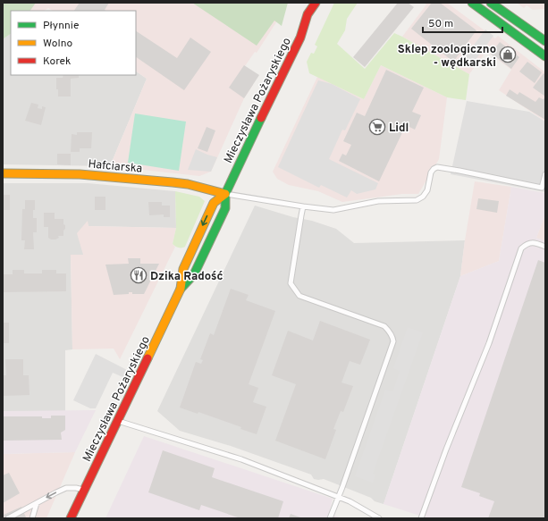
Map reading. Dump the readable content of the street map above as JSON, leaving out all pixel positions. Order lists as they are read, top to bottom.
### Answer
{
  "streets": {
    "street": ["Mieczysława Pożaryskiego", "Hafciarska"]
  },
  "crossings": [
    ["Mieczysława Pożaryskiego", "Hafciarska"]
  ],
  "places": {
    "shop": ["Sklep zoologiczno - wędkarski"],
    "supermarket": ["Lidl"],
    "restaurant": ["Dzika Radość"]
  },
  "legend": ["Płynnie", "Wolno", "Korek"],
  "scale_bar": "50 m"
}
